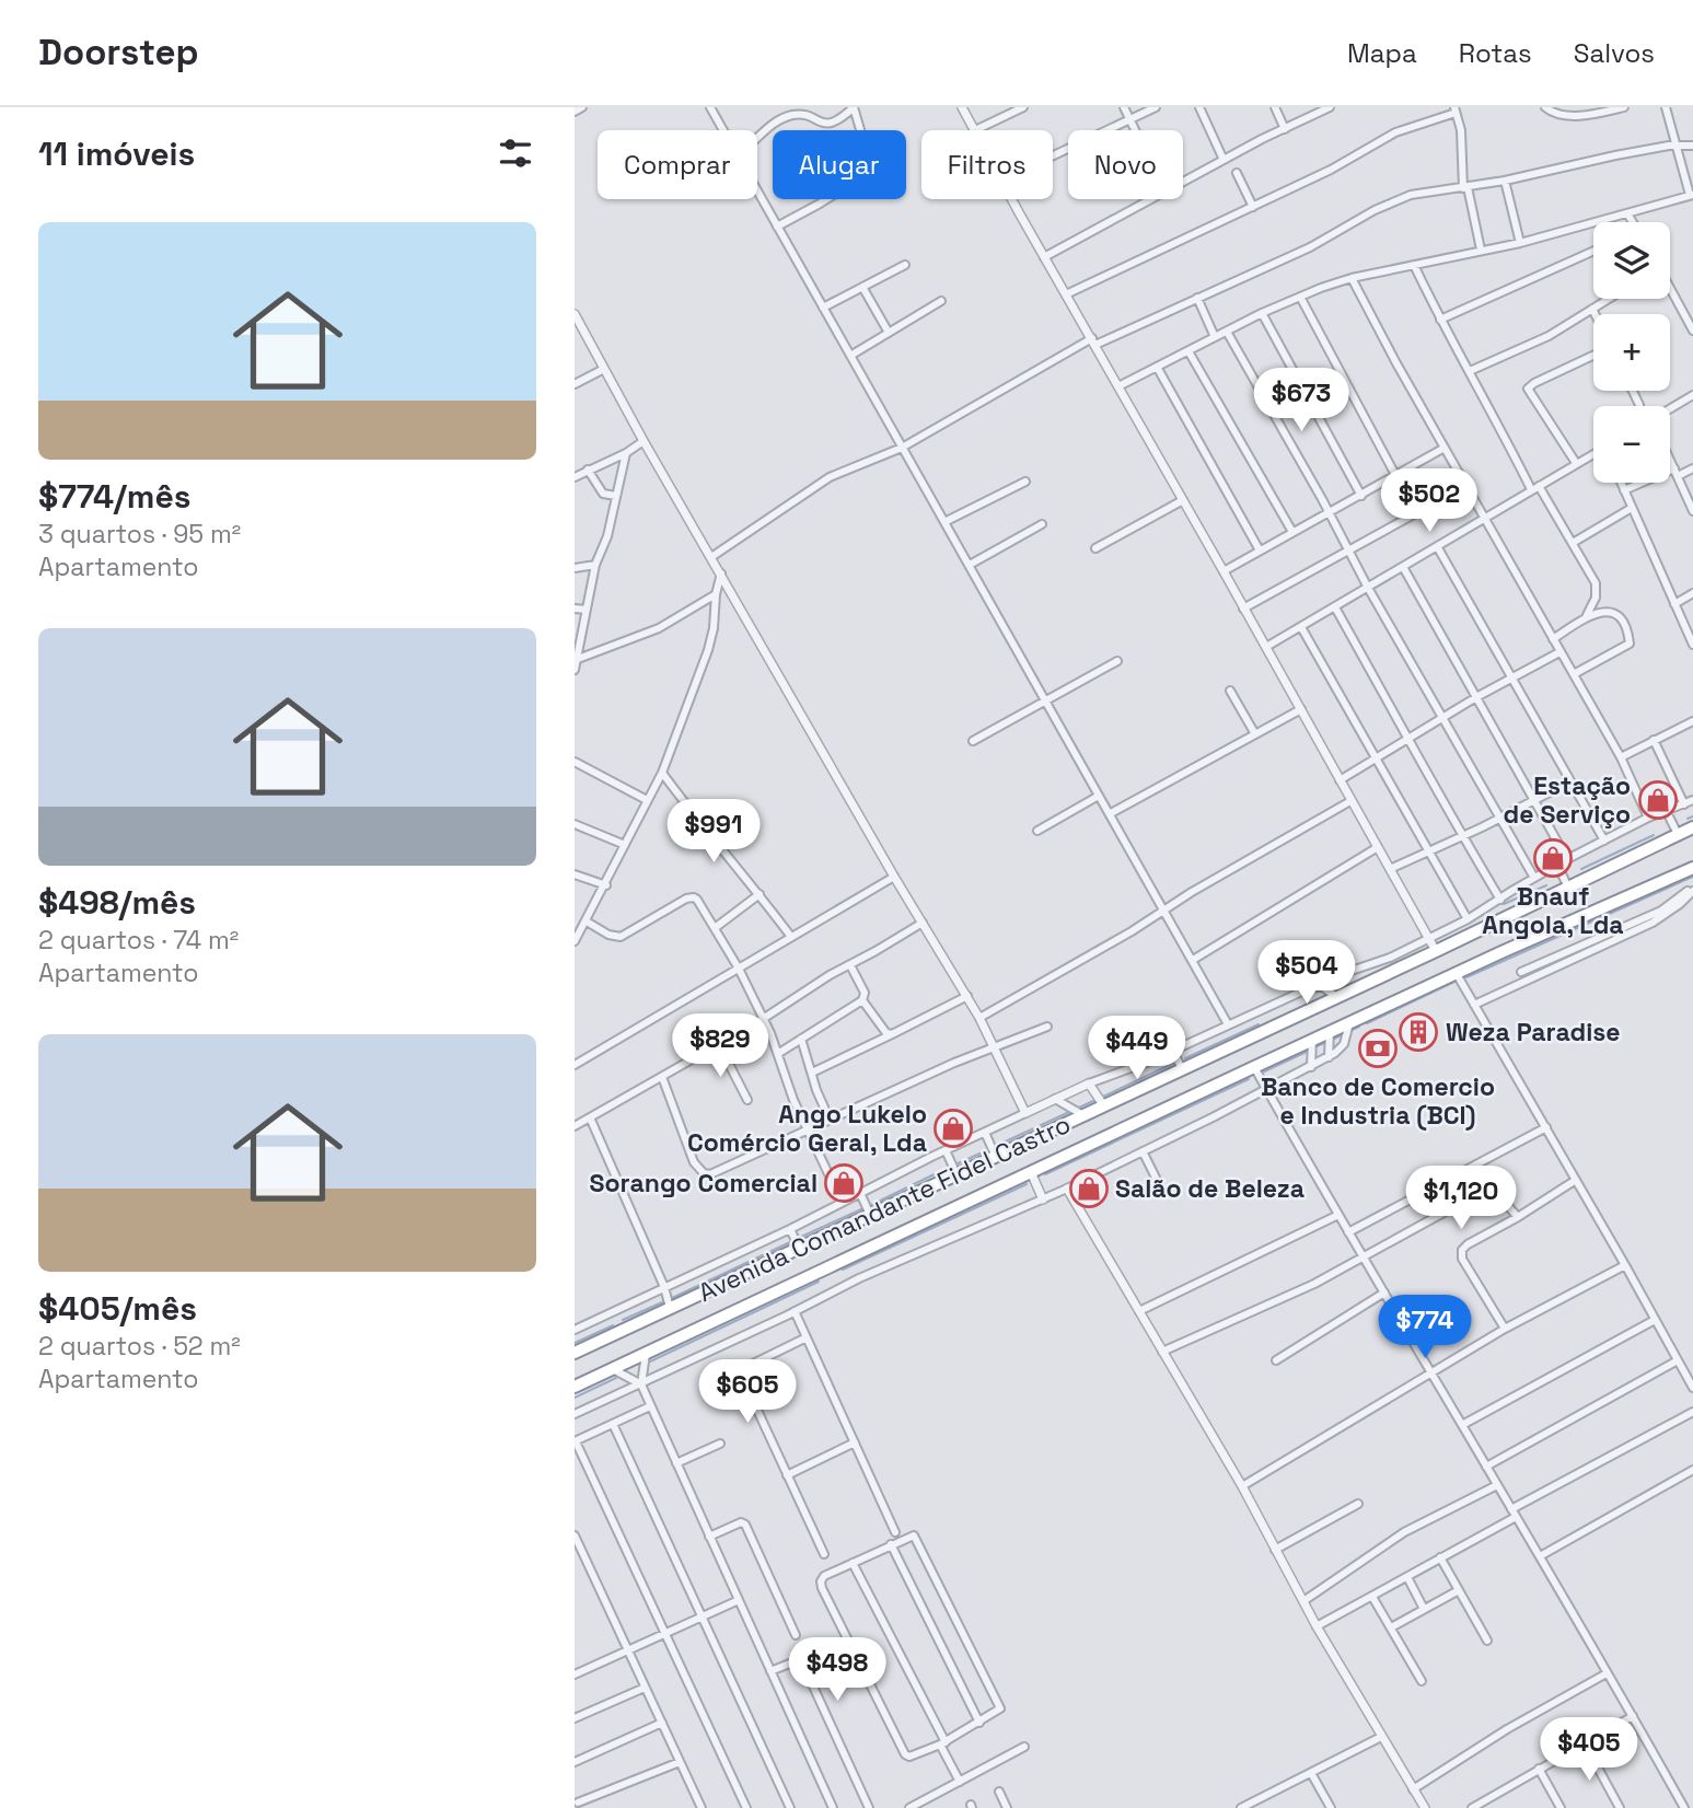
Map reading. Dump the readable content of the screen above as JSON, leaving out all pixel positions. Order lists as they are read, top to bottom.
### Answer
{
  "streets": {
    "highway": ["Avenida Comandante Fidel Castro"]
  },
  "places": {
    "shop": [
      "Estação de Serviço",
      "Bnauf Angola, Lda",
      "Ango Lukelo Comércio Geral, Lda",
      "Sorango Comercial",
      "Salão de Beleza"
    ],
    "building": ["Weza Paradise"],
    "bank": ["Banco de Comercio e Industria (BCI)"]
  },
  "page": {
    "header": "Doorstep",
    "nav": ["Mapa", "Rotas", "Salvos"],
    "heading": "11 imóveis",
    "chip": [
      "Comprar",
      "Alugar",
      "Filtros",
      "Novo"
    ],
    "list": [
      {
        "name": "$774/mês",
        "note": "3 quartos · 95 m² · Apartamento"
      },
      {
        "name": "$498/mês",
        "note": "2 quartos · 74 m² · Apartamento"
      },
      {
        "name": "$405/mês",
        "note": "2 quartos · 52 m² · Apartamento"
      }
    ],
    "map_buttons": ["+", "−"],
    "price": [
      "$673",
      "$502",
      "$991",
      "$504",
      "$829",
      "$449",
      "$1,120",
      "$774",
      "$605",
      "$498",
      "$405"
    ]
  }
}
